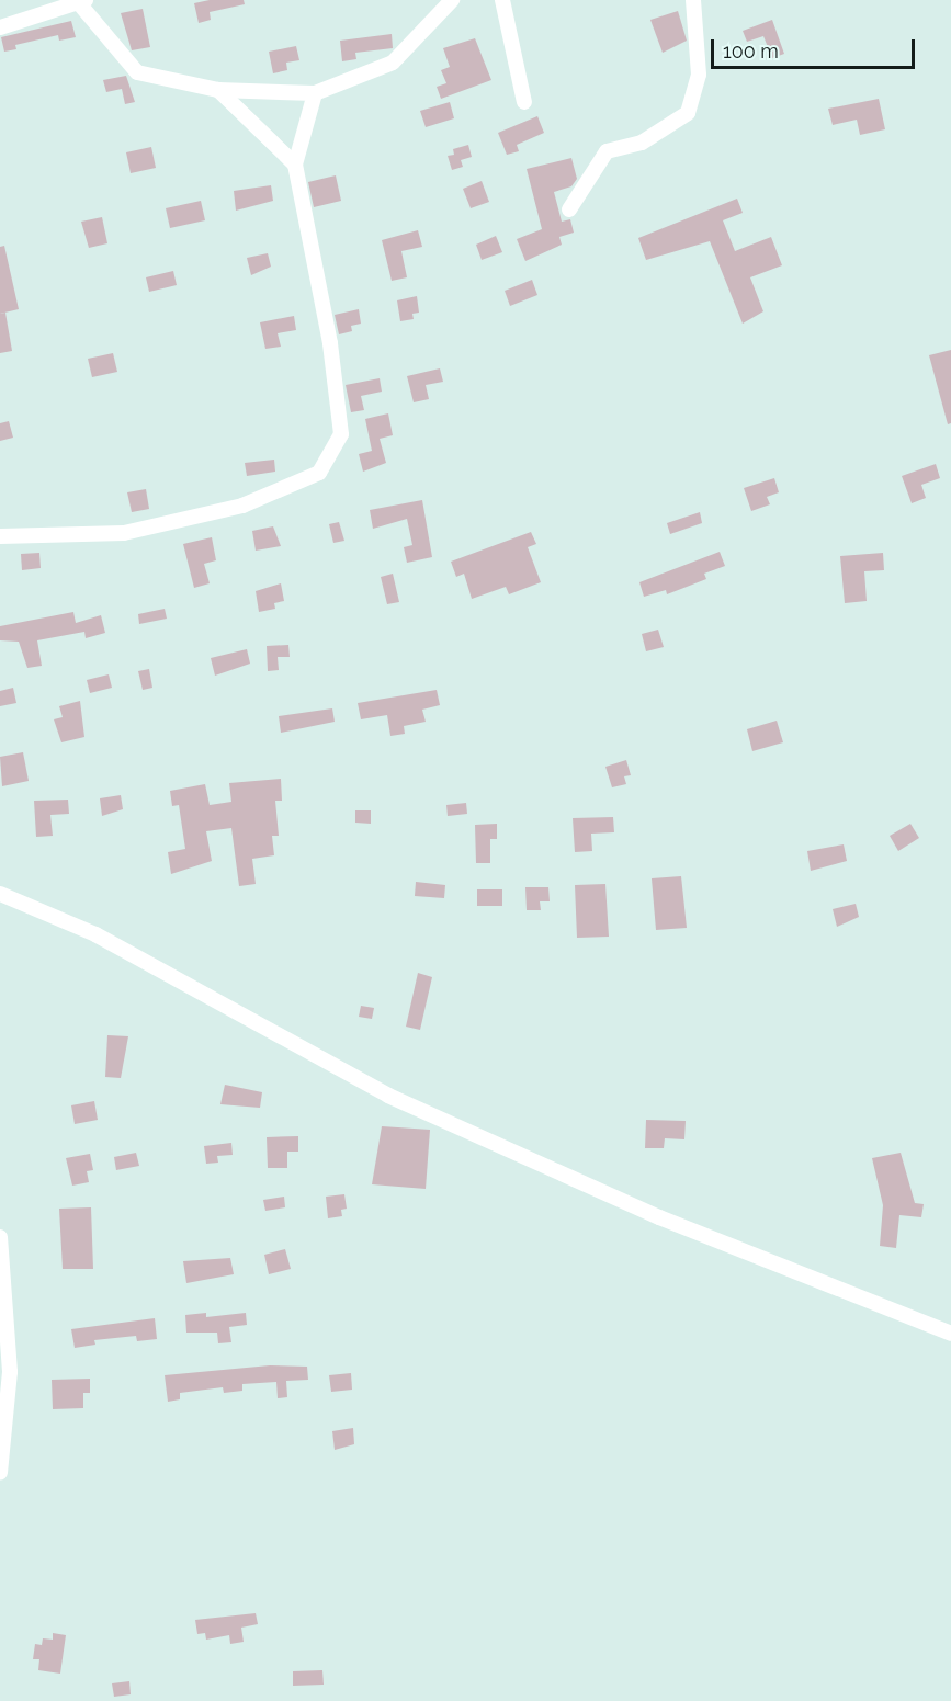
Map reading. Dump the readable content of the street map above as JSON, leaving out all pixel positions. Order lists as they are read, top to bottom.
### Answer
{
  "scale_bar": "100 m"
}
